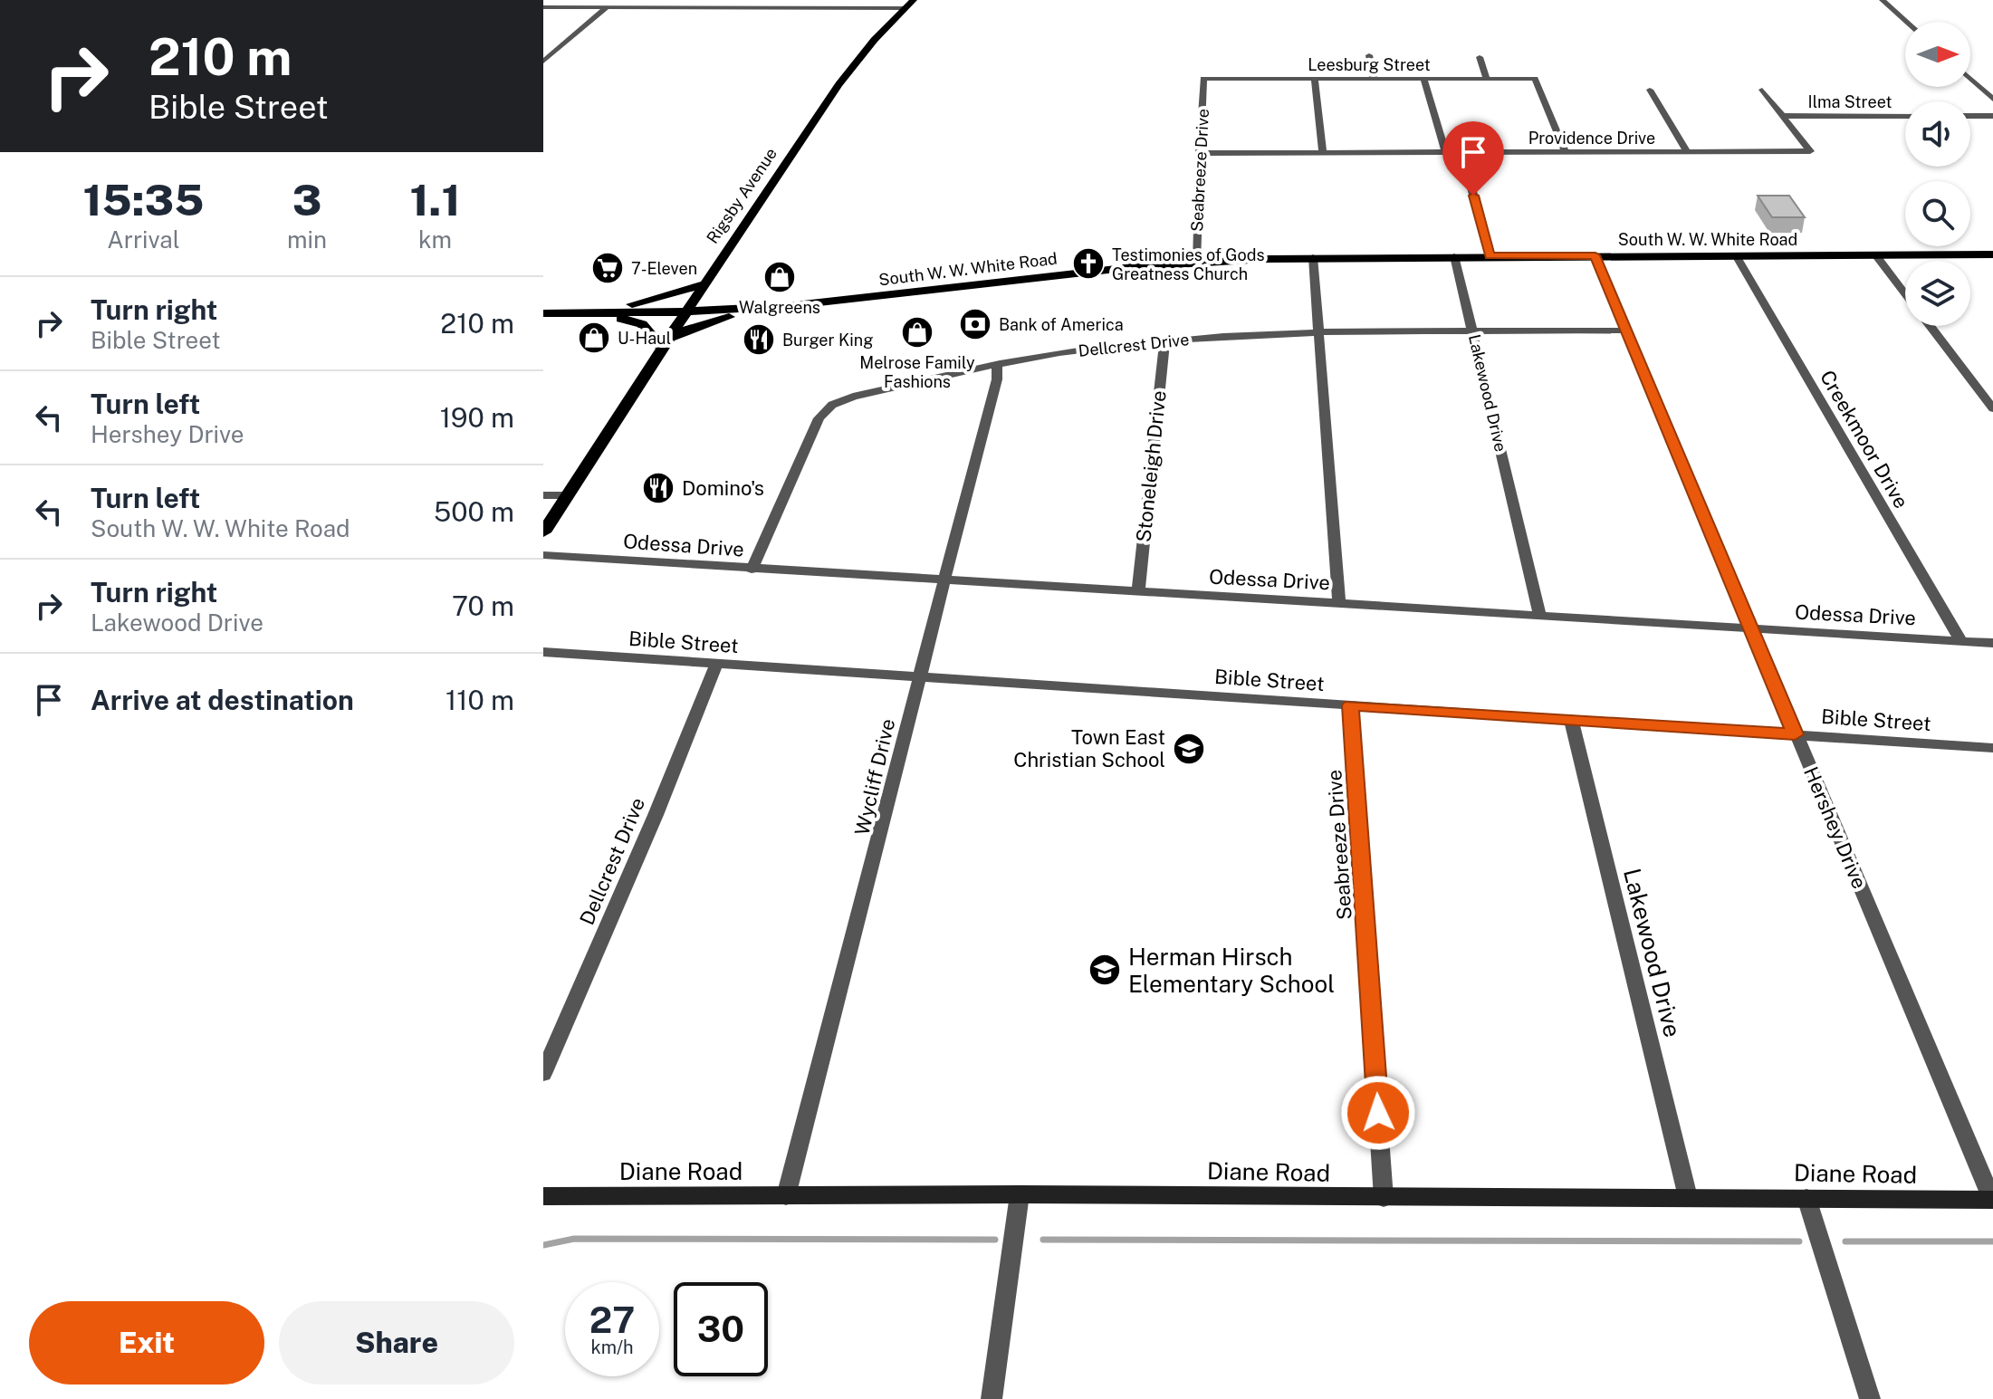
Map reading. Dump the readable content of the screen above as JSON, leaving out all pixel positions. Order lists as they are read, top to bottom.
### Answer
{
  "streets": {
    "main road": ["Rigsby Avenue", "South W. W. White Road"],
    "street": [
      "Leesburg Street",
      "Ilma Street",
      "Providence Drive",
      "Seabreeze Drive",
      "Dellcrest Drive",
      "Lakewood Drive",
      "Creekmoor Drive",
      "Stoneleigh Drive",
      "Odessa Drive",
      "Bible Street",
      "Wycliff Drive",
      "Hershey Drive",
      "Diane Road"
    ]
  },
  "crossings": [
    ["Leesburg Street", "Providence Drive"],
    ["Leesburg Street", "Seabreeze Drive"],
    ["Ilma Street", "Providence Drive"],
    ["Providence Drive", "Seabreeze Drive"],
    ["Seabreeze Drive", "South W. W. White Road"],
    ["Seabreeze Drive", "Bible Street"],
    ["Seabreeze Drive", "Diane Road"],
    ["Rigsby Avenue", "South W. W. White Road"],
    ["South W. W. White Road", "Lakewood Drive"],
    ["South W. W. White Road", "Creekmoor Drive"],
    ["South W. W. White Road", "Hershey Drive"],
    ["Dellcrest Drive", "Lakewood Drive"],
    ["Dellcrest Drive", "Stoneleigh Drive"],
    ["Dellcrest Drive", "Odessa Drive"],
    ["Dellcrest Drive", "Bible Street"],
    ["Dellcrest Drive", "Wycliff Drive"],
    ["Dellcrest Drive", "Hershey Drive"],
    ["Lakewood Drive", "Odessa Drive"],
    ["Lakewood Drive", "Bible Street"],
    ["Lakewood Drive", "Diane Road"],
    ["Creekmoor Drive", "Odessa Drive"],
    ["Stoneleigh Drive", "Odessa Drive"],
    ["Odessa Drive", "Wycliff Drive"],
    ["Odessa Drive", "Hershey Drive"],
    ["Bible Street", "Wycliff Drive"],
    ["Bible Street", "Hershey Drive"],
    ["Wycliff Drive", "Diane Road"],
    ["Hershey Drive", "Diane Road"]
  ],
  "places": {
    "church": ["Testimonies of Gods Greatness Church"],
    "supermarket": ["7-Eleven"],
    "shop": ["Walgreens", "Melrose Family Fashions", "U-Haul"],
    "bank": ["Bank of America"],
    "restaurant": ["Burger King", "Domino's"],
    "school or university": ["Town East Christian School", "Herman Hirsch Elementary School"]
  },
  "north": "right",
  "page": {
    "turn": ["210 m", "Bible Street"],
    "eta": [
      "15:35",
      "Arrival",
      "3",
      "min",
      "1.1",
      "km"
    ],
    "list": [
      {
        "name": "Turn right",
        "note": "Bible Street",
        "value": "210 m"
      },
      {
        "name": "Turn left",
        "note": "Hershey Drive",
        "value": "190 m"
      },
      {
        "name": "Turn left",
        "note": "South W. W. White Road",
        "value": "500 m"
      },
      {
        "name": "Turn right",
        "note": "Lakewood Drive",
        "value": "70 m"
      },
      {
        "name": "Arrive at destination",
        "value": "110 m"
      }
    ],
    "speed": "27 km/h",
    "limit": "30",
    "buttons": ["Exit", "Share"]
  }
}
